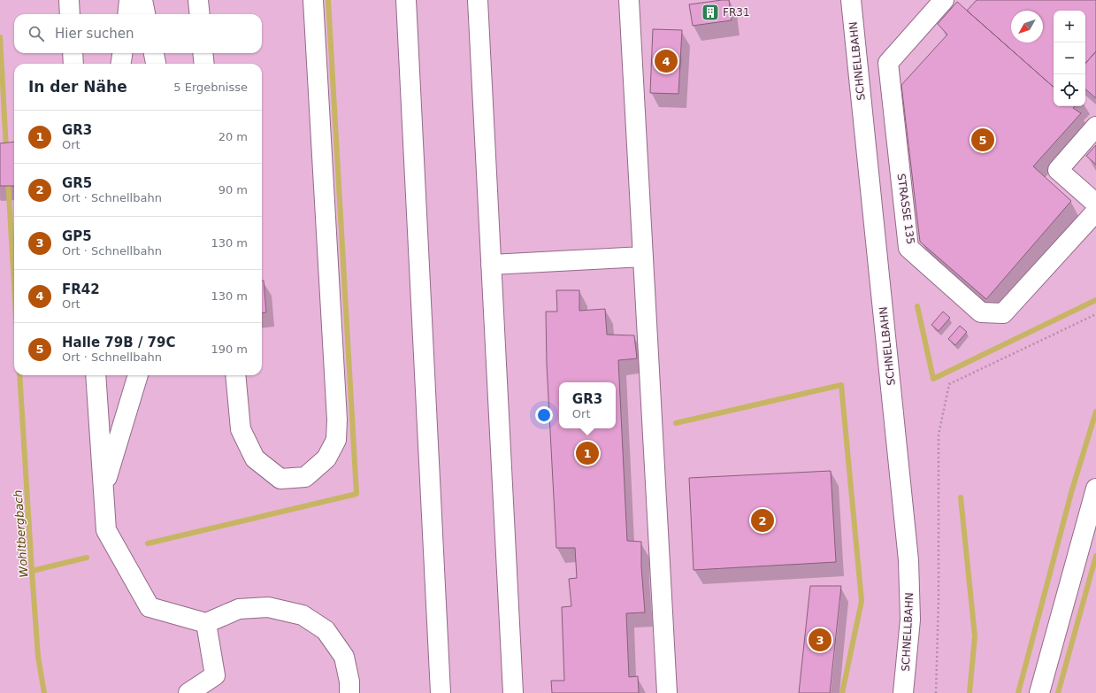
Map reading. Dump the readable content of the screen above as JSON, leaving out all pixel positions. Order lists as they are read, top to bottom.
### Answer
{
  "streets": {
    "street": ["SCHNELLBAHN", "STRASSE 135"]
  },
  "water": ["Wohltbergbach"],
  "places": {
    "building": ["FR31"]
  },
  "north": "bottom left",
  "page": {
    "map_buttons": ["+", "−"],
    "search": "Hier suchen",
    "pins": [
      "4",
      "5",
      "1",
      "2",
      "3"
    ],
    "heading": ["In der Nähe", "5 Ergebnisse"],
    "list": [
      {
        "mark": "1",
        "name": "GR3",
        "note": "Ort",
        "value": "20 m"
      },
      {
        "mark": "2",
        "name": "GR5",
        "note": "Ort · Schnellbahn",
        "value": "90 m"
      },
      {
        "mark": "3",
        "name": "GP5",
        "note": "Ort · Schnellbahn",
        "value": "130 m"
      },
      {
        "mark": "4",
        "name": "FR42",
        "note": "Ort",
        "value": "130 m"
      },
      {
        "mark": "5",
        "name": "Halle 79B / 79C",
        "note": "Ort · Schnellbahn",
        "value": "190 m"
      }
    ],
    "popup": ["GR3", "Ort"]
  }
}
